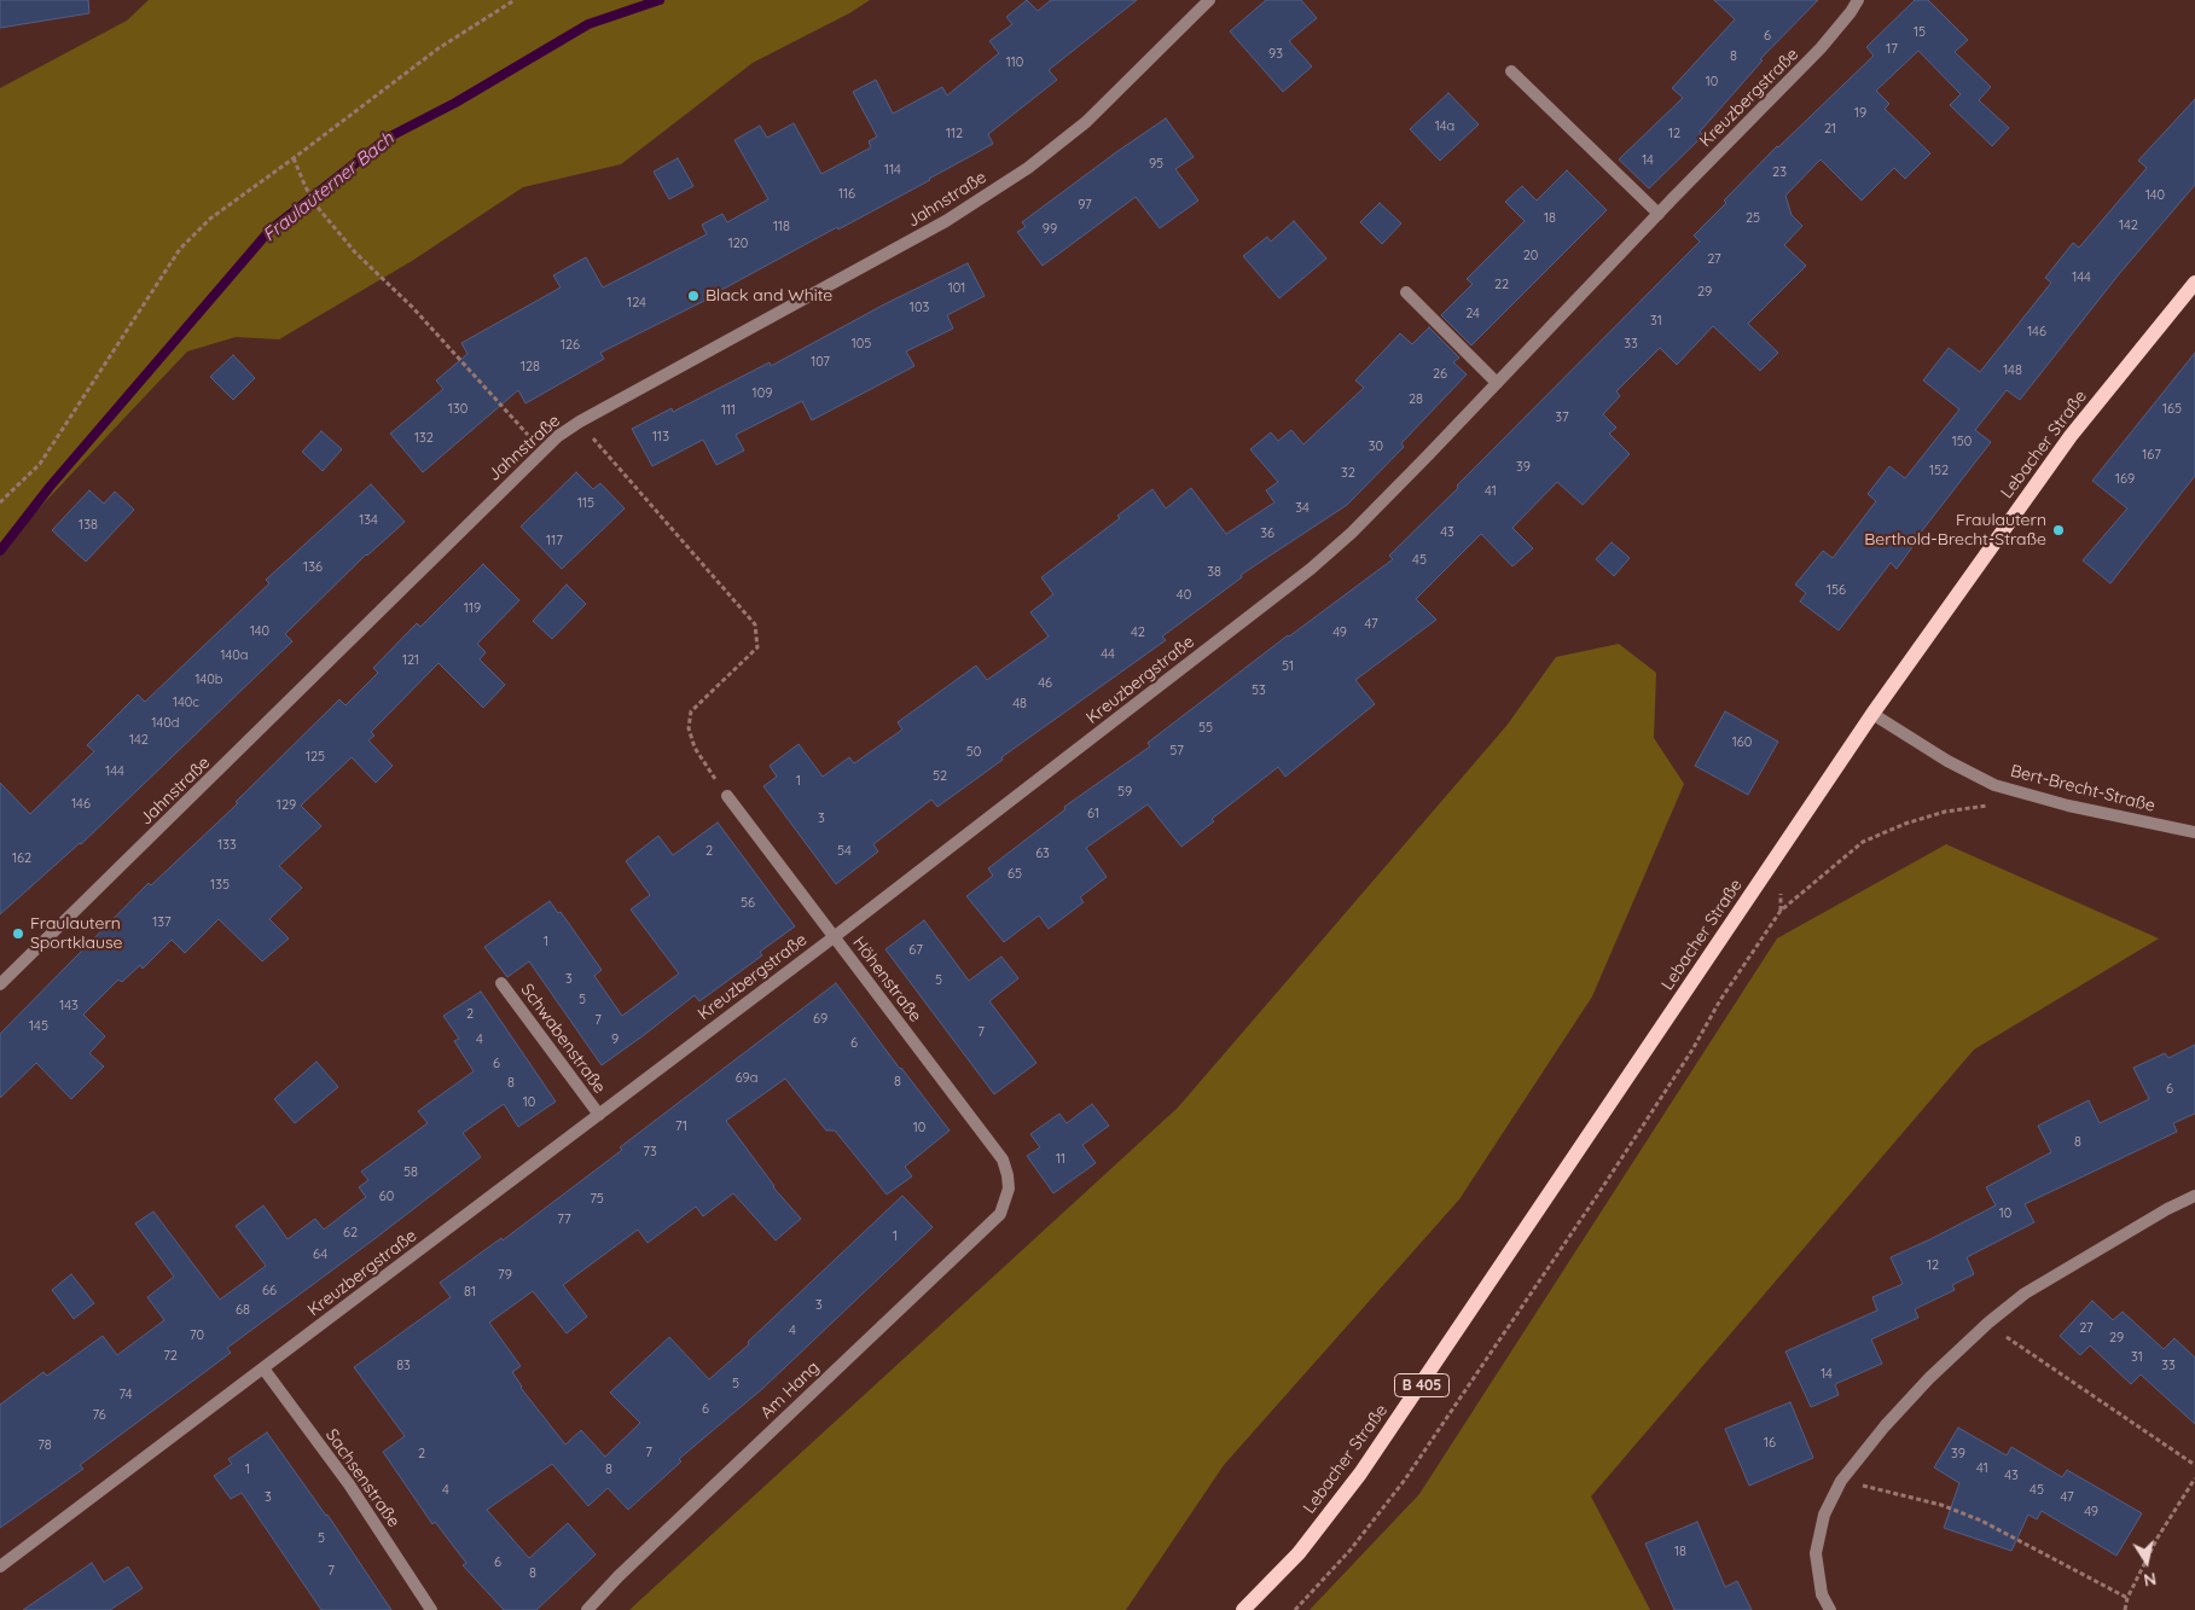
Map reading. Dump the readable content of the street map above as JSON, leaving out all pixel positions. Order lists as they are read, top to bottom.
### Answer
{
  "streets": {
    "main road": ["Lebacher Straße", "B 405"],
    "street": [
      "Kreuzbergstraße",
      "Jahnstraße",
      "Bert-Brecht-Straße",
      "Höhenstraße",
      "Schwabenstraße",
      "Am Hang",
      "Sachsenstraße"
    ]
  },
  "crossings": [
    ["Kreuzbergstraße", "Höhenstraße"],
    ["Kreuzbergstraße", "Schwabenstraße"],
    ["Kreuzbergstraße", "Sachsenstraße"],
    ["Lebacher Straße", "Bert-Brecht-Straße"],
    ["Höhenstraße", "Am Hang"]
  ],
  "water": ["Fraulauterner Bach"],
  "places": ["Black and White", "Fraulautern Berthold-Brecht-Straße", "Fraulautern Sportklause"],
  "house_numbers": [
    "15",
    "6",
    "17",
    "93",
    "8",
    "110",
    "10",
    "19",
    "14a",
    "21",
    "112",
    "12",
    "14",
    "95",
    "114",
    "23",
    "116",
    "140",
    "97",
    "18",
    "25",
    "142",
    "118",
    "99",
    "120",
    "20",
    "27",
    "144",
    "22",
    "101",
    "29",
    "124",
    "103",
    "24",
    "31",
    "146",
    "105",
    "33",
    "126",
    "107",
    "128",
    "148",
    "26",
    "109",
    "28",
    "130",
    "165",
    "111",
    "37",
    "113",
    "132",
    "150",
    "30",
    "167",
    "39",
    "152",
    "32",
    "169",
    "41",
    "115",
    "34",
    "134",
    "138",
    "43",
    "36",
    "117",
    "45",
    "136",
    "38",
    "156",
    "40",
    "119",
    "47",
    "140",
    "42",
    "49",
    "44",
    "140a",
    "121",
    "51",
    "140b",
    "46",
    "53",
    "140c",
    "48",
    "140d",
    "55",
    "142",
    "160",
    "57",
    "50",
    "125",
    "144",
    "52",
    "1",
    "59",
    "146",
    "129",
    "61",
    "3",
    "133",
    "2",
    "54",
    "63",
    "162",
    "65",
    "135",
    "56",
    "137",
    "1",
    "67",
    "3",
    "5",
    "5",
    "143",
    "2",
    "69",
    "7",
    "145",
    "7",
    "4",
    "9",
    "6",
    "6",
    "69a",
    "8",
    "8",
    "6",
    "10",
    "71",
    "10",
    "8",
    "73",
    "11",
    "58",
    "60",
    "75",
    "10",
    "77",
    "62",
    "1",
    "64",
    "12",
    "79",
    "66",
    "81",
    "3",
    "68",
    "27",
    "4",
    "70",
    "29",
    "72",
    "31",
    "83",
    "33",
    "14",
    "5",
    "74",
    "6",
    "76",
    "16",
    "78",
    "7",
    "2",
    "39",
    "41",
    "1",
    "8",
    "43",
    "4",
    "45",
    "3",
    "47",
    "49",
    "5",
    "18",
    "6",
    "7",
    "8"
  ],
  "north": "bottom"
}
